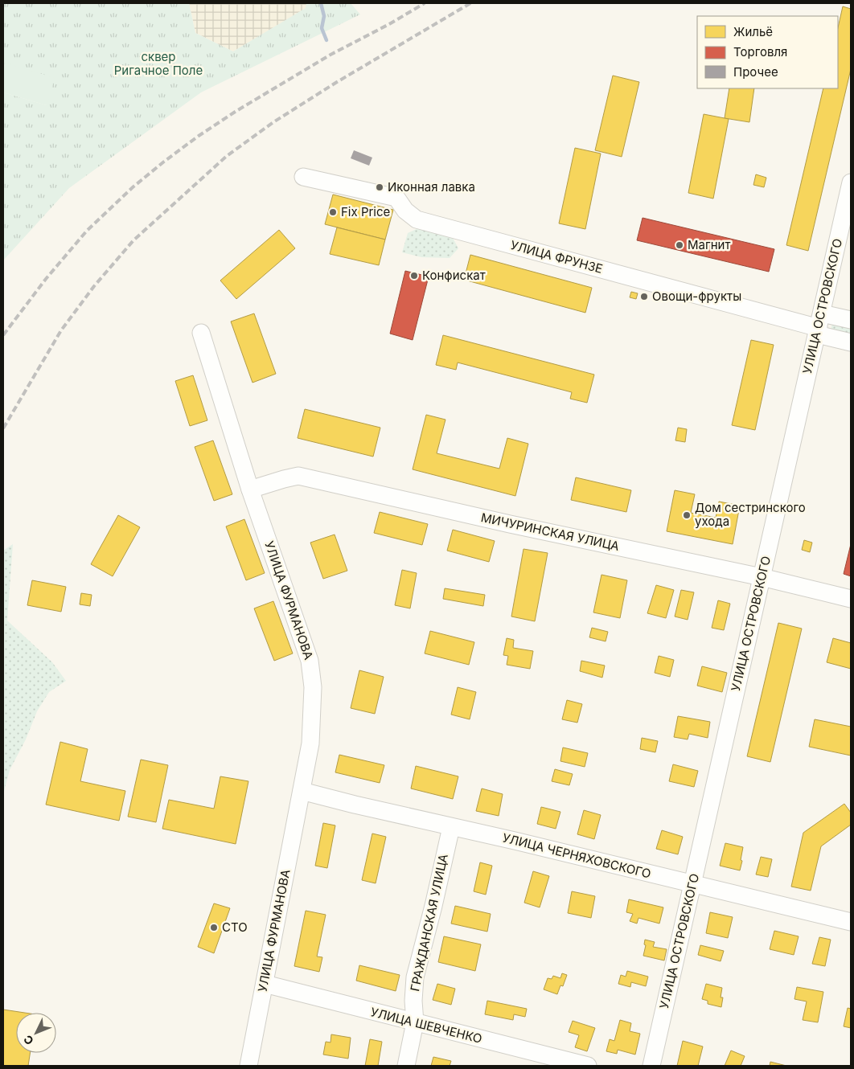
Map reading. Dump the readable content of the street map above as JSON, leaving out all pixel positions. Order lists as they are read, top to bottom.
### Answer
{
  "streets": {
    "street": [
      "УЛИЦА ФРУНЗЕ",
      "УЛИЦА ОСТРОВСКОГО",
      "МИЧУРИНСКАЯ УЛИЦА",
      "УЛИЦА ФУРМАНОВА",
      "УЛИЦА ЧЕРНЯХОВСКОГО",
      "ГРАЖДАНСКАЯ УЛИЦА",
      "УЛИЦА ШЕВЧЕНКО"
    ]
  },
  "crossings": [
    ["УЛИЦА ФРУНЗЕ", "УЛИЦА ОСТРОВСКОГО"],
    ["УЛИЦА ОСТРОВСКОГО", "МИЧУРИНСКАЯ УЛИЦА"],
    ["УЛИЦА ОСТРОВСКОГО", "УЛИЦА ЧЕРНЯХОВСКОГО"],
    ["МИЧУРИНСКАЯ УЛИЦА", "УЛИЦА ФУРМАНОВА"],
    ["УЛИЦА ФУРМАНОВА", "УЛИЦА ЧЕРНЯХОВСКОГО"],
    ["УЛИЦА ФУРМАНОВА", "УЛИЦА ШЕВЧЕНКО"],
    ["УЛИЦА ЧЕРНЯХОВСКОГО", "ГРАЖДАНСКАЯ УЛИЦА"],
    ["ГРАЖДАНСКАЯ УЛИЦА", "УЛИЦА ШЕВЧЕНКО"]
  ],
  "parks": ["сквер Ригачное Поле"],
  "places": [
    "Иконная лавка",
    "Fix Price",
    "Магнит",
    "Конфискат",
    "Овощи-фрукты",
    "Дом сестринского ухода",
    "СТО"
  ],
  "legend": ["Жильё", "Торговля", "Прочее"],
  "north": "bottom left"
}
